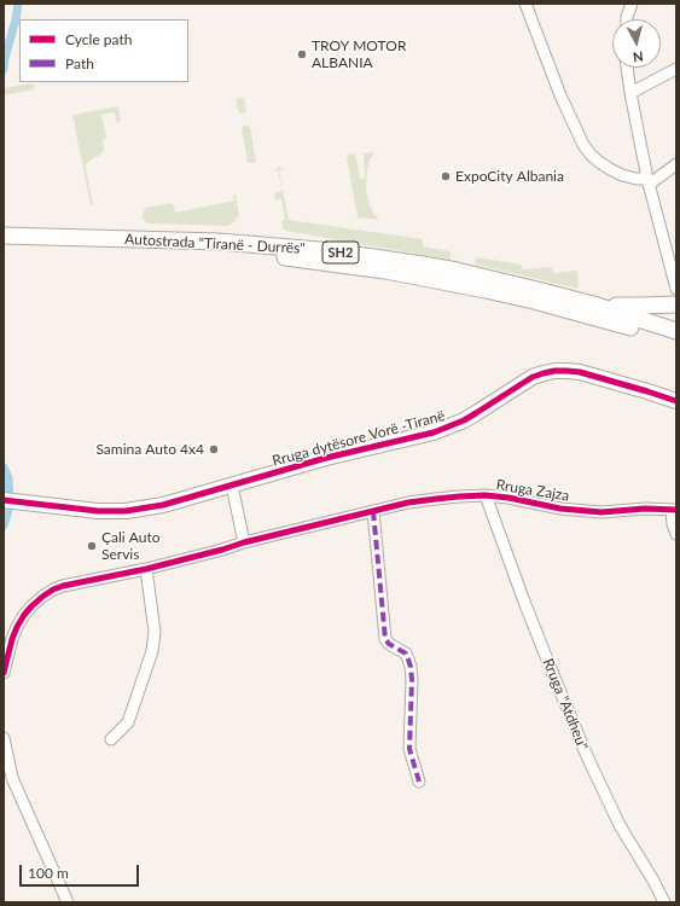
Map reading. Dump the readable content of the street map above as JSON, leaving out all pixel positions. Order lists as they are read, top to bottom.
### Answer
{
  "streets": {
    "highway": ["Autostrada \"Tiranë - Durrës\"", "SH2"],
    "main road": ["Rruga dytësore Vorë -Tiranë"],
    "street": ["Rruga Zajza", "Rruga \"Atdheu\""]
  },
  "crossings": [
    ["Rruga Zajza", "Rruga \"Atdheu\""]
  ],
  "places": [
    "TROY MOTOR ALBANIA",
    "ExpoCity Albania",
    "Samina Auto 4x4",
    "Çali Auto Servis"
  ],
  "legend": ["Cycle path", "Path"],
  "scale_bar": "100 m",
  "north": "bottom"
}
